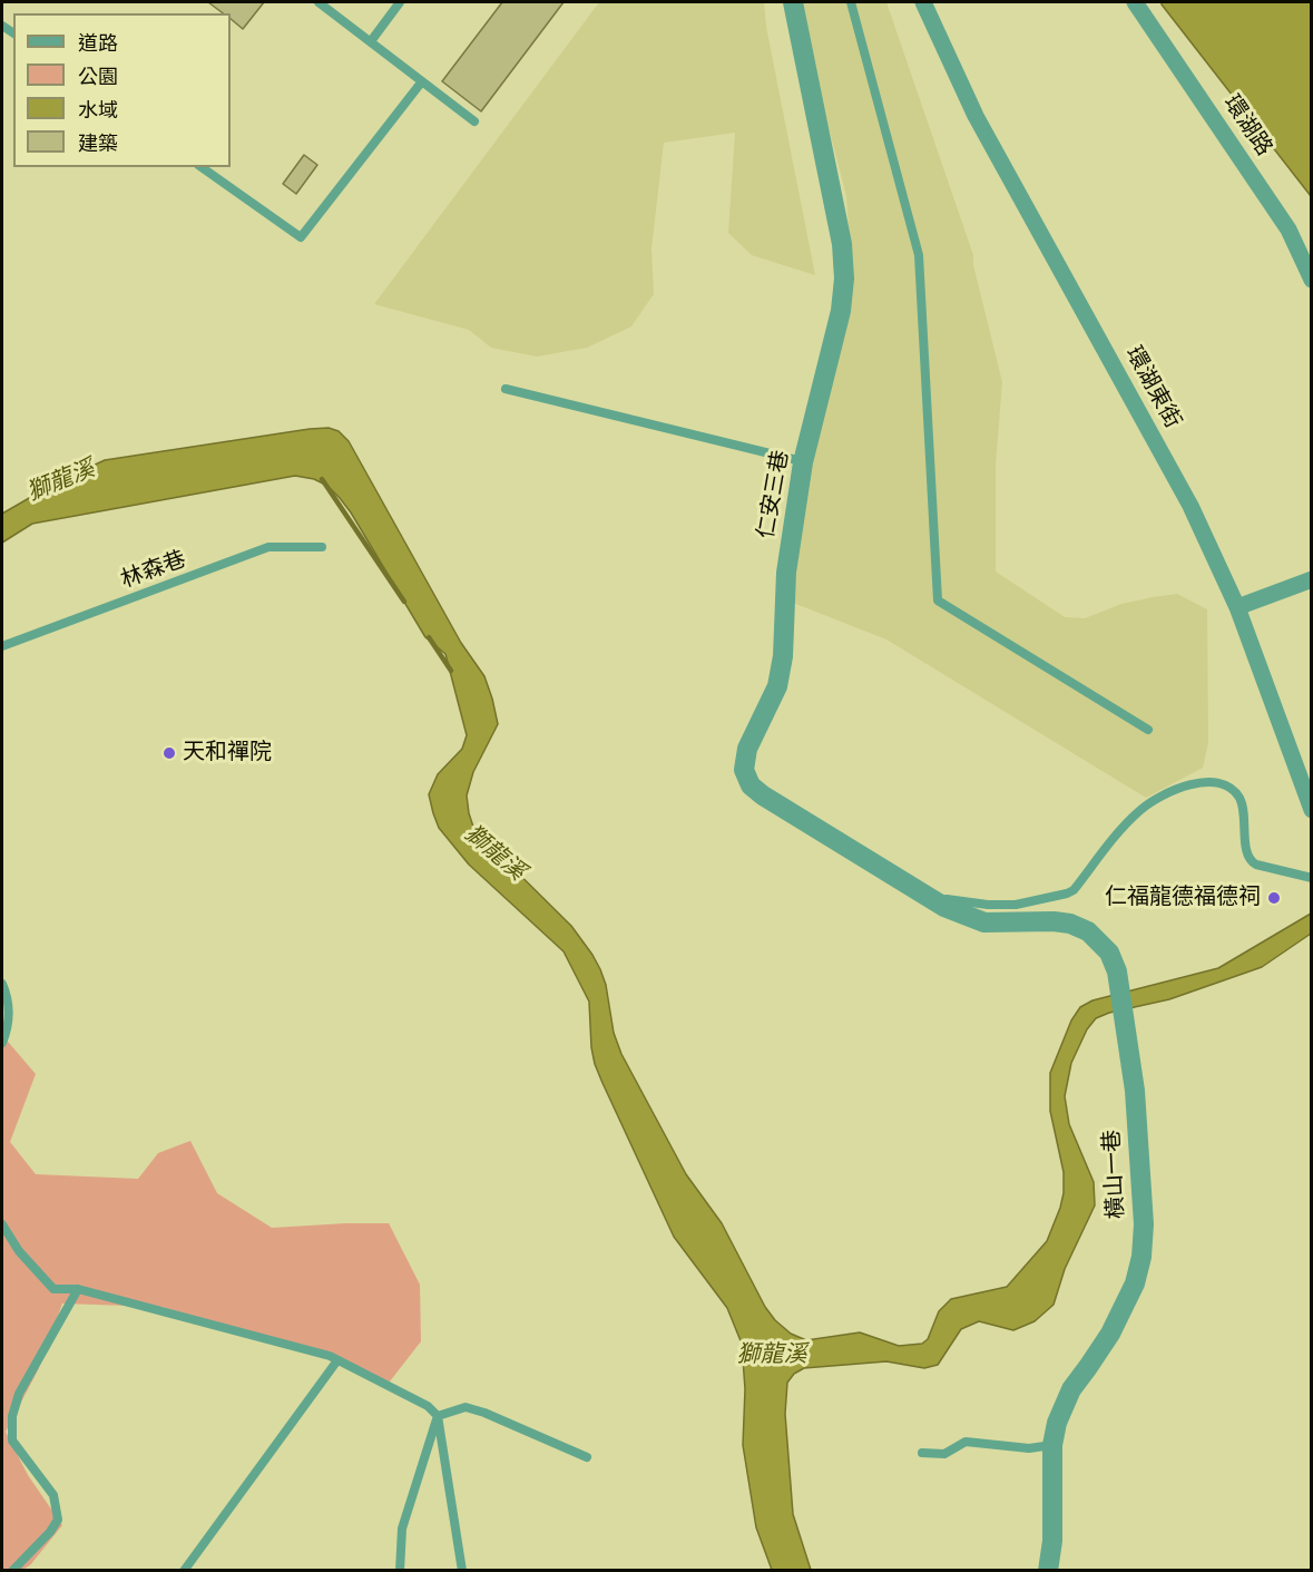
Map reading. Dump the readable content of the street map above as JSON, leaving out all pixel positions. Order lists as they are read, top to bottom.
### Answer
{
  "streets": {
    "street": [
      "環湖路",
      "環湖東街",
      "仁安三巷",
      "橫山一巷"
    ],
    "lane": ["林森巷"]
  },
  "crossings": [
    ["仁安三巷", "橫山一巷"]
  ],
  "water": ["獅龍溪"],
  "places": ["天和禪院", "仁福龍德福德祠"],
  "legend": [
    "道路",
    "公園",
    "水域",
    "建築"
  ]
}
